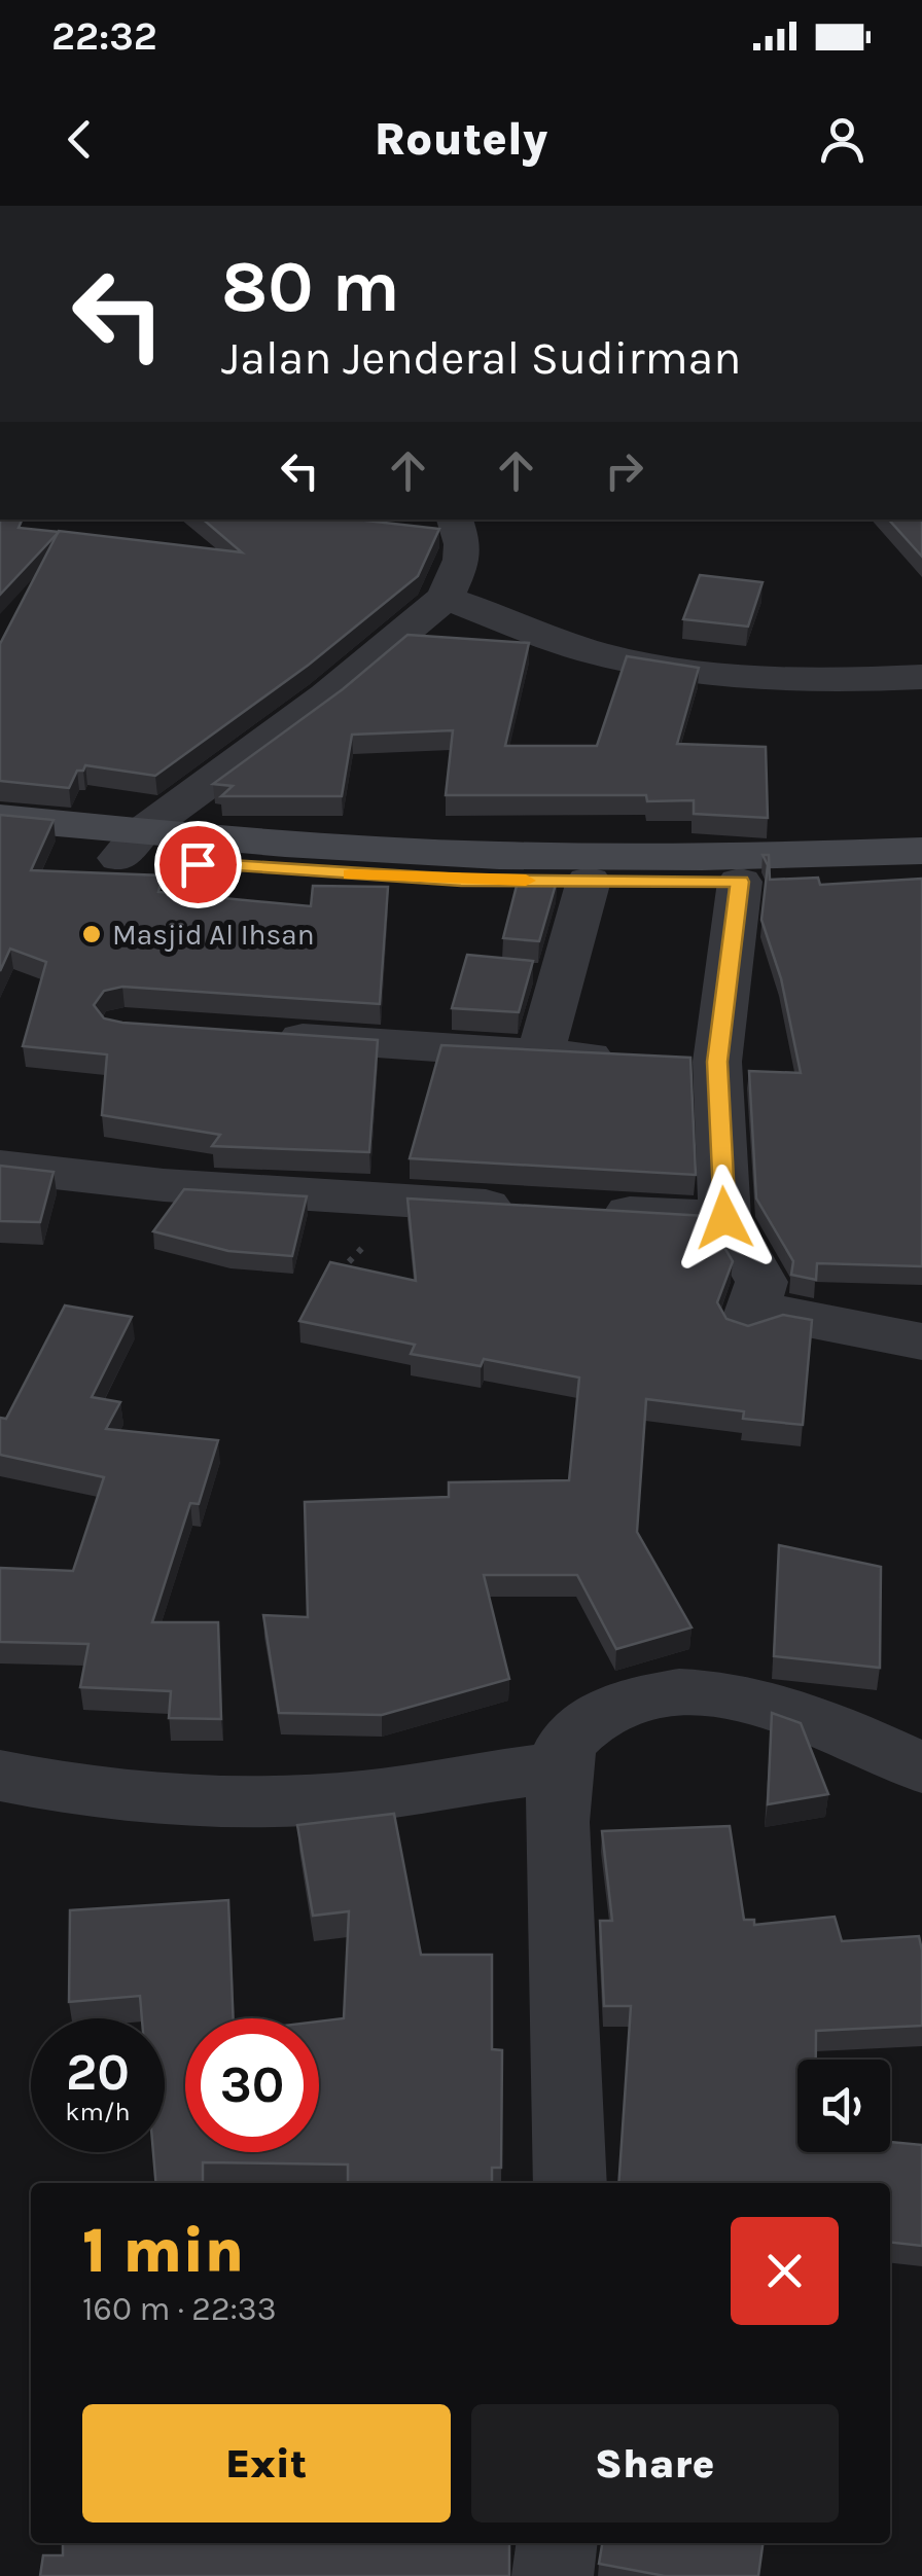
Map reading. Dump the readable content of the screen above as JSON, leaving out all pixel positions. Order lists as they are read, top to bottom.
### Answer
{
  "places": ["Masjid Al Ihsan"],
  "page": {
    "status": "22:32",
    "header": "Routely",
    "turn": ["80 m", "Jalan Jenderal Sudirman"],
    "speed": "20 km/h",
    "limit": "30",
    "heading": ["1 min", "160 m · 22:33"],
    "buttons": ["Exit", "Share"]
  }
}
